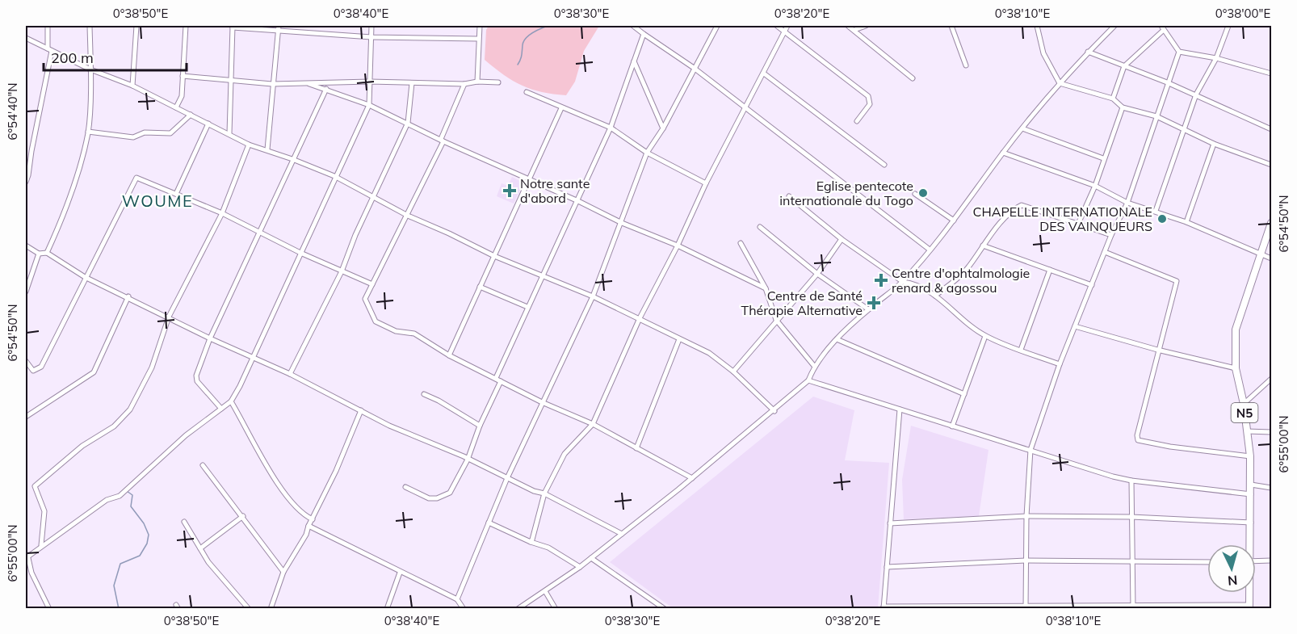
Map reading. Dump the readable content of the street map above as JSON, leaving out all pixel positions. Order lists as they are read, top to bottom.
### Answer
{
  "streets": {
    "main road": ["N5"]
  },
  "districts": ["WOUME"],
  "places": {
    "health": ["Notre sante d'abord", "Centre d'ophtalmologie renard & agossou", "Centre de Santé Thérapie Alternative"],
    "other": ["Eglise pentecote internationale du Togo", "CHAPELLE INTERNATIONALE DES VAINQUEURS"]
  },
  "scale_bar": "200 m",
  "north": "bottom",
  "coordinates": [
    "0°38'50\"E",
    "0°38'40\"E",
    "0°38'30\"E",
    "0°38'20\"E",
    "0°38'10\"E",
    "0°38'00\"E",
    "6°54'40\"N",
    "6°54'50\"N",
    "6°55'00\"N"
  ]
}
